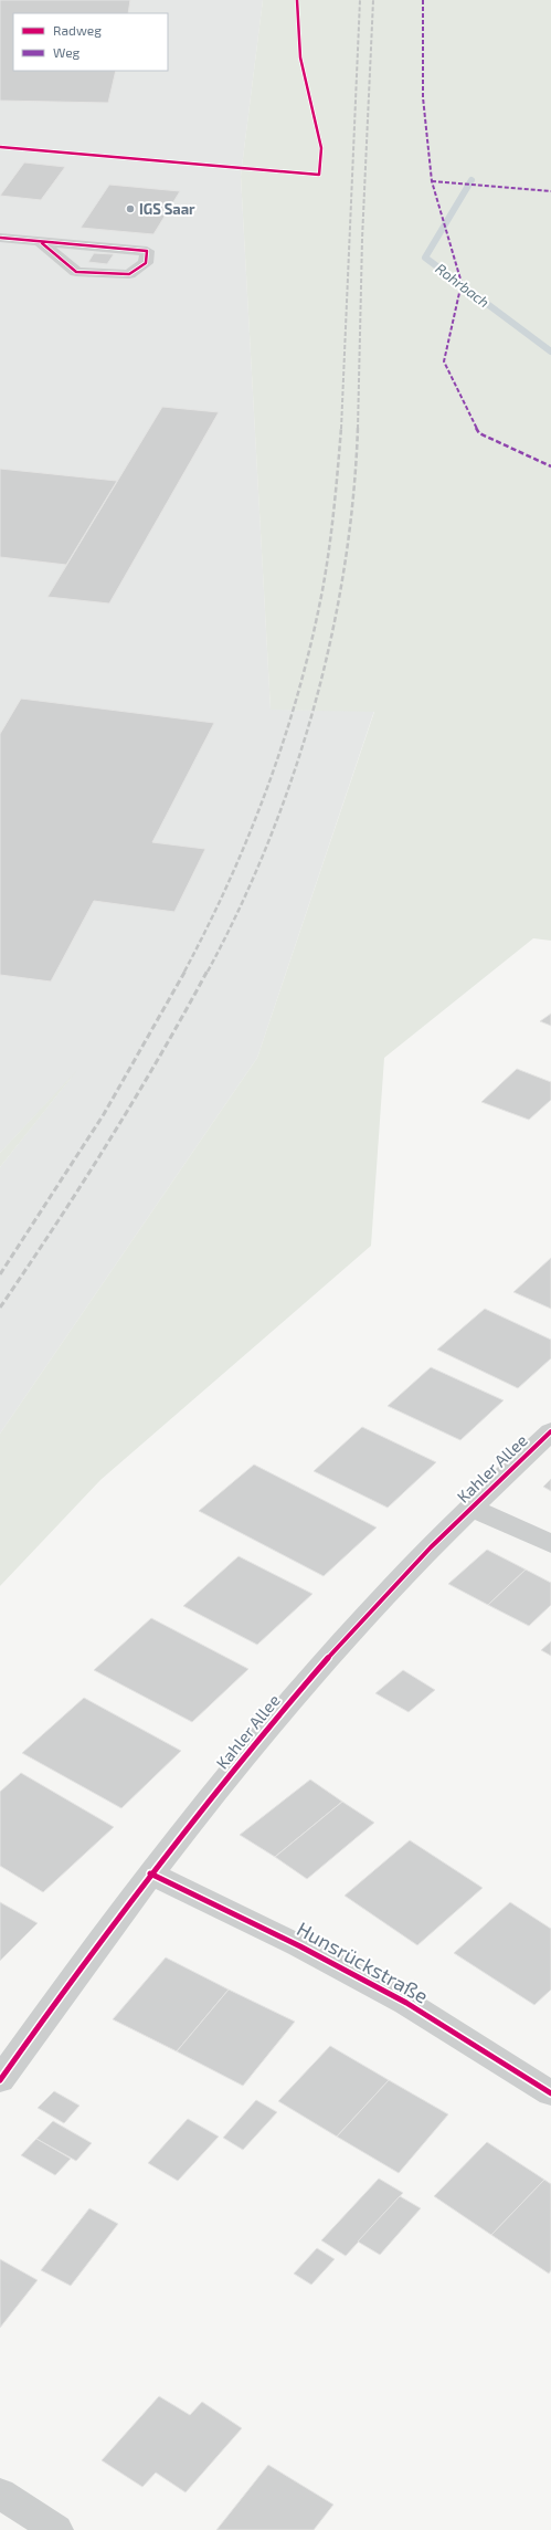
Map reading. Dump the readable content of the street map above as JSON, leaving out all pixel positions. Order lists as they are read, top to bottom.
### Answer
{
  "streets": {
    "street": ["Kahler Allee", "Hunsrückstraße"]
  },
  "crossings": [
    ["Kahler Allee", "Hunsrückstraße"]
  ],
  "water": ["Rohrbach"],
  "places": ["IGS Saar"],
  "legend": ["Radweg", "Weg"]
}
